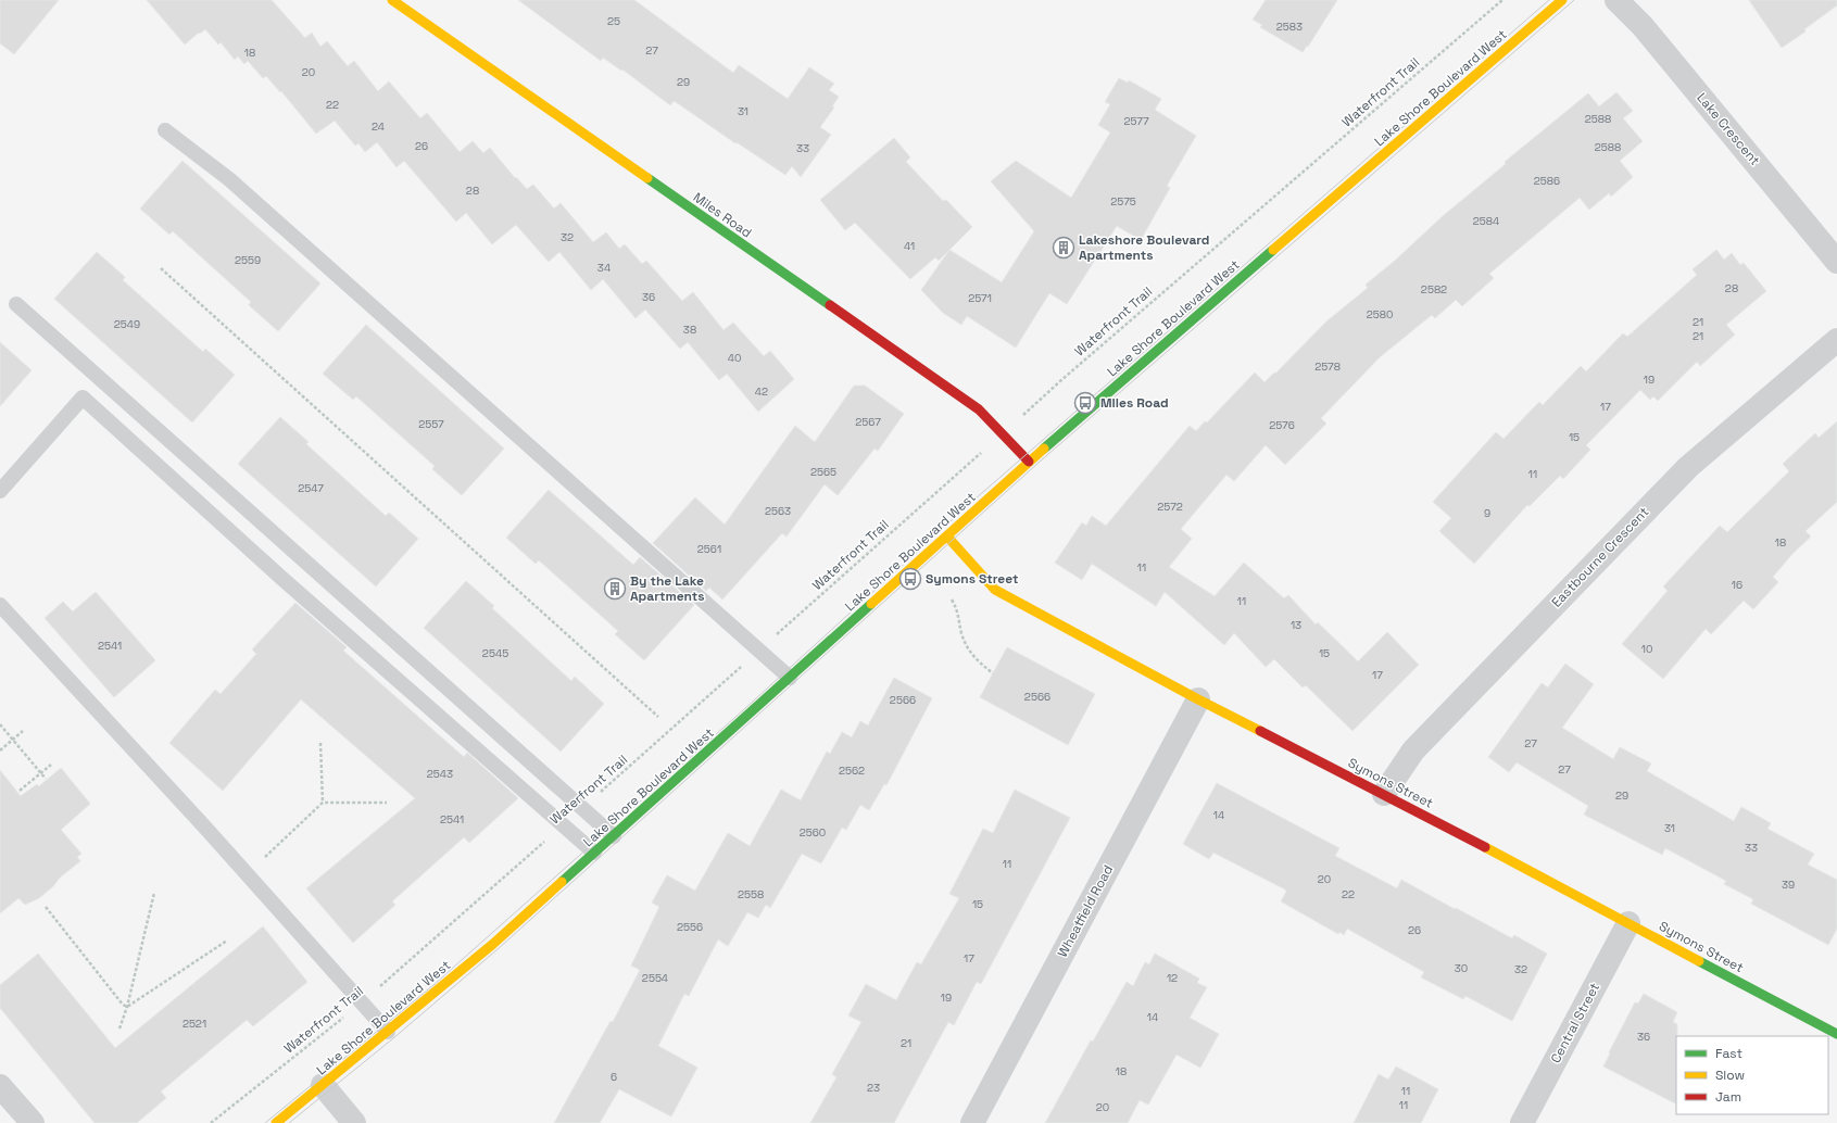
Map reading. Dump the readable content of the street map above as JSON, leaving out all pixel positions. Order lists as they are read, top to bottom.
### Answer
{
  "streets": {
    "street": [
      "Lake Shore Boulevard West",
      "Lake Crescent",
      "Miles Road",
      "Eastbourne Crescent",
      "Symons Street",
      "Wheatfield Road",
      "Central Street"
    ],
    "path": ["Waterfront Trail"]
  },
  "crossings": [
    ["Lake Shore Boulevard West", "Miles Road"],
    ["Lake Shore Boulevard West", "Symons Street"],
    ["Waterfront Trail", "Miles Road"],
    ["Eastbourne Crescent", "Symons Street"],
    ["Symons Street", "Wheatfield Road"],
    ["Symons Street", "Central Street"]
  ],
  "places": {
    "building": ["Lakeshore Boulevard Apartments", "By the Lake Apartments"],
    "bus stop": ["Miles Road", "Symons Street"]
  },
  "house_numbers": [
    "25",
    "2583",
    "27",
    "18",
    "20",
    "29",
    "22",
    "31",
    "2588",
    "2577",
    "24",
    "26",
    "2588",
    "33",
    "2586",
    "28",
    "2575",
    "2584",
    "32",
    "41",
    "2559",
    "34",
    "28",
    "2582",
    "36",
    "2571",
    "2580",
    "21",
    "2549",
    "38",
    "21",
    "40",
    "2578",
    "19",
    "42",
    "17",
    "2567",
    "2557",
    "2576",
    "15",
    "2565",
    "11",
    "2547",
    "2572",
    "2563",
    "9",
    "18",
    "2561",
    "11",
    "16",
    "11",
    "13",
    "2541",
    "10",
    "2545",
    "15",
    "17",
    "2566",
    "2566",
    "27",
    "27",
    "2562",
    "2543",
    "29",
    "14",
    "2541",
    "31",
    "2560",
    "33",
    "11",
    "20",
    "39",
    "2558",
    "22",
    "15",
    "2556",
    "26",
    "17",
    "30",
    "32",
    "2554",
    "12",
    "19",
    "14",
    "2521",
    "36",
    "21",
    "18",
    "6",
    "23",
    "11",
    "11",
    "20"
  ],
  "legend": ["Fast", "Slow", "Jam"]
}
